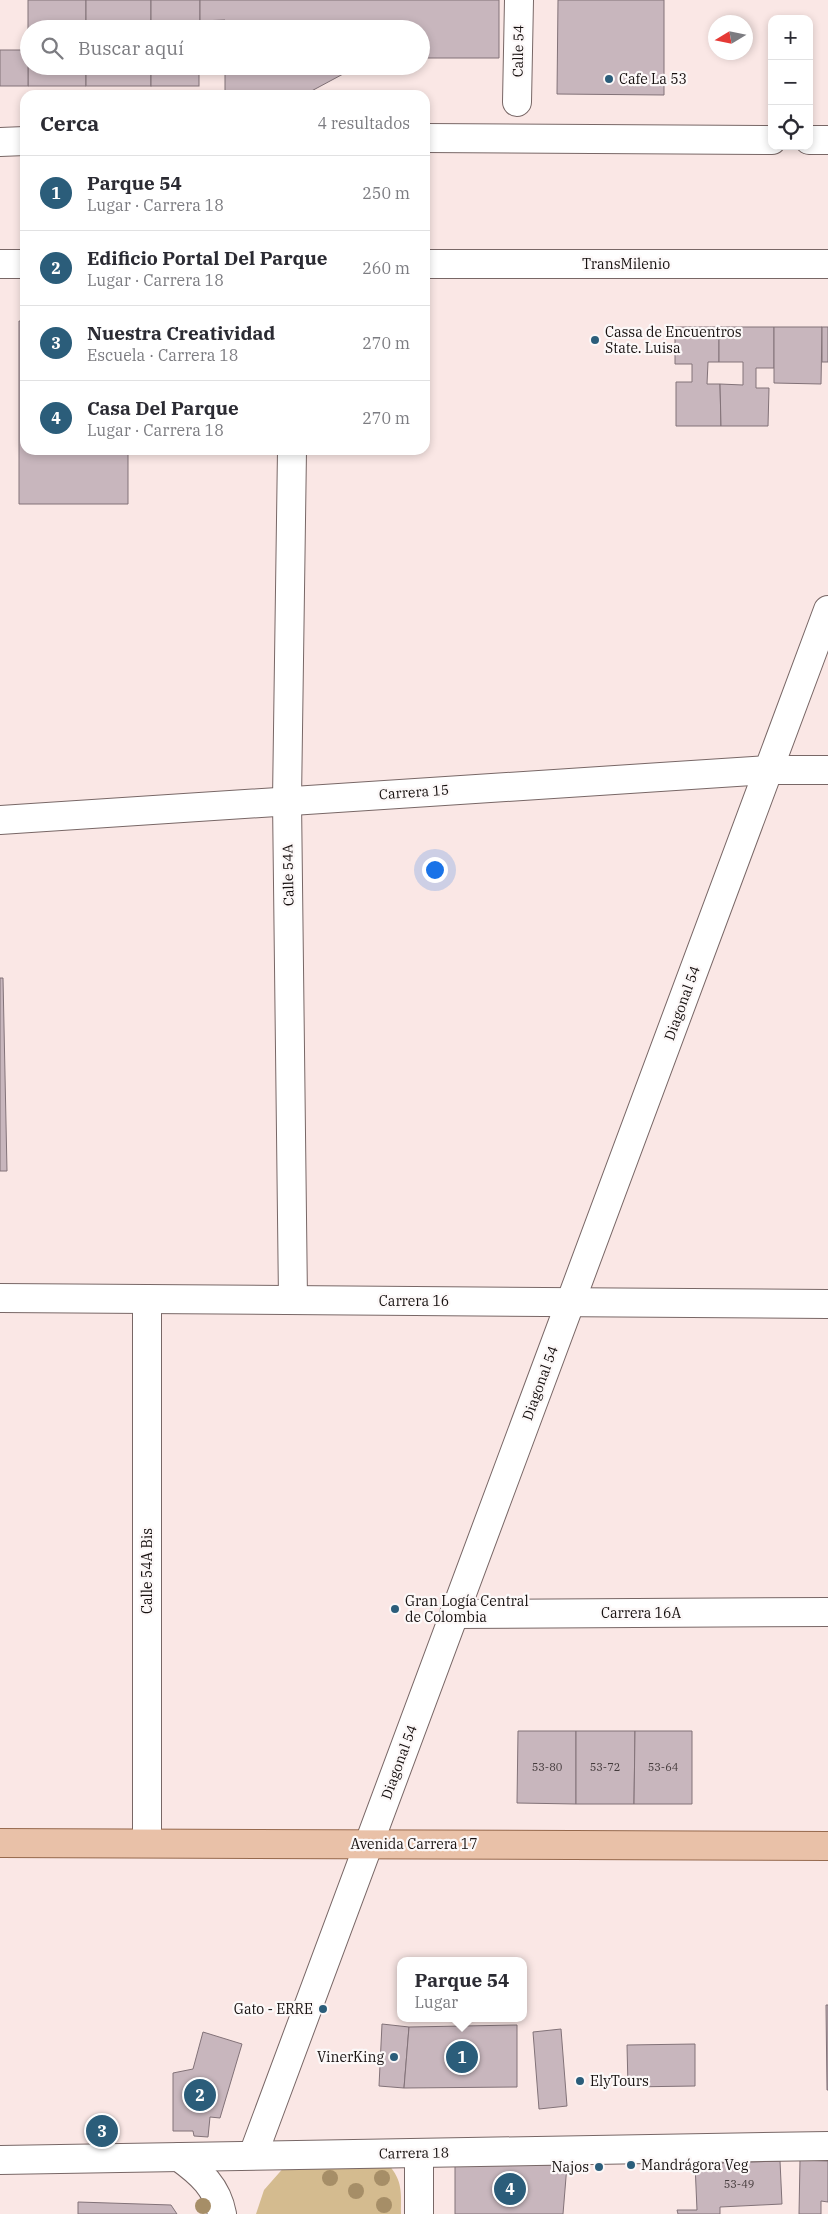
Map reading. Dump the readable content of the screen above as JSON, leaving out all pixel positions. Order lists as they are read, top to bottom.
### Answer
{
  "streets": {
    "main road": ["Avenida Carrera 17"],
    "street": [
      "Calle 54",
      "TransMilenio",
      "Carrera 15",
      "Calle 54A",
      "Diagonal 54",
      "Carrera 16",
      "Calle 54A Bis",
      "Carrera 16A",
      "Carrera 18"
    ]
  },
  "crossings": [
    ["Carrera 15", "Calle 54A"],
    ["Carrera 15", "Diagonal 54"],
    ["Calle 54A", "Carrera 16"],
    ["Diagonal 54", "Carrera 16"],
    ["Diagonal 54", "Carrera 16A"],
    ["Diagonal 54", "Avenida Carrera 17"],
    ["Diagonal 54", "Carrera 18"],
    ["Carrera 16", "Calle 54A Bis"],
    ["Calle 54A Bis", "Avenida Carrera 17"]
  ],
  "places": [
    "Cafe La 53",
    "Cassa de Encuentros State. Luisa",
    "Gran Logía Central de Colombia",
    "Gato - ERRE",
    "VinerKing",
    "ElyTours",
    "Mandrágora Veg",
    "Najos"
  ],
  "house_numbers": [
    "53-80",
    "53-72",
    "53-64",
    "53-49"
  ],
  "north": "left",
  "page": {
    "map_buttons": ["+", "−"],
    "search": "Buscar aquí",
    "heading": ["Cerca", "4 resultados"],
    "list": [
      {
        "mark": "1",
        "name": "Parque 54",
        "note": "Lugar · Carrera 18",
        "value": "250 m"
      },
      {
        "mark": "2",
        "name": "Edificio Portal Del Parque",
        "note": "Lugar · Carrera 18",
        "value": "260 m"
      },
      {
        "mark": "3",
        "name": "Nuestra Creatividad",
        "note": "Escuela · Carrera 18",
        "value": "270 m"
      },
      {
        "mark": "4",
        "name": "Casa Del Parque",
        "note": "Lugar · Carrera 18",
        "value": "270 m"
      }
    ],
    "popup": ["Parque 54", "Lugar"],
    "pins": [
      "1",
      "2",
      "3",
      "4"
    ]
  }
}
